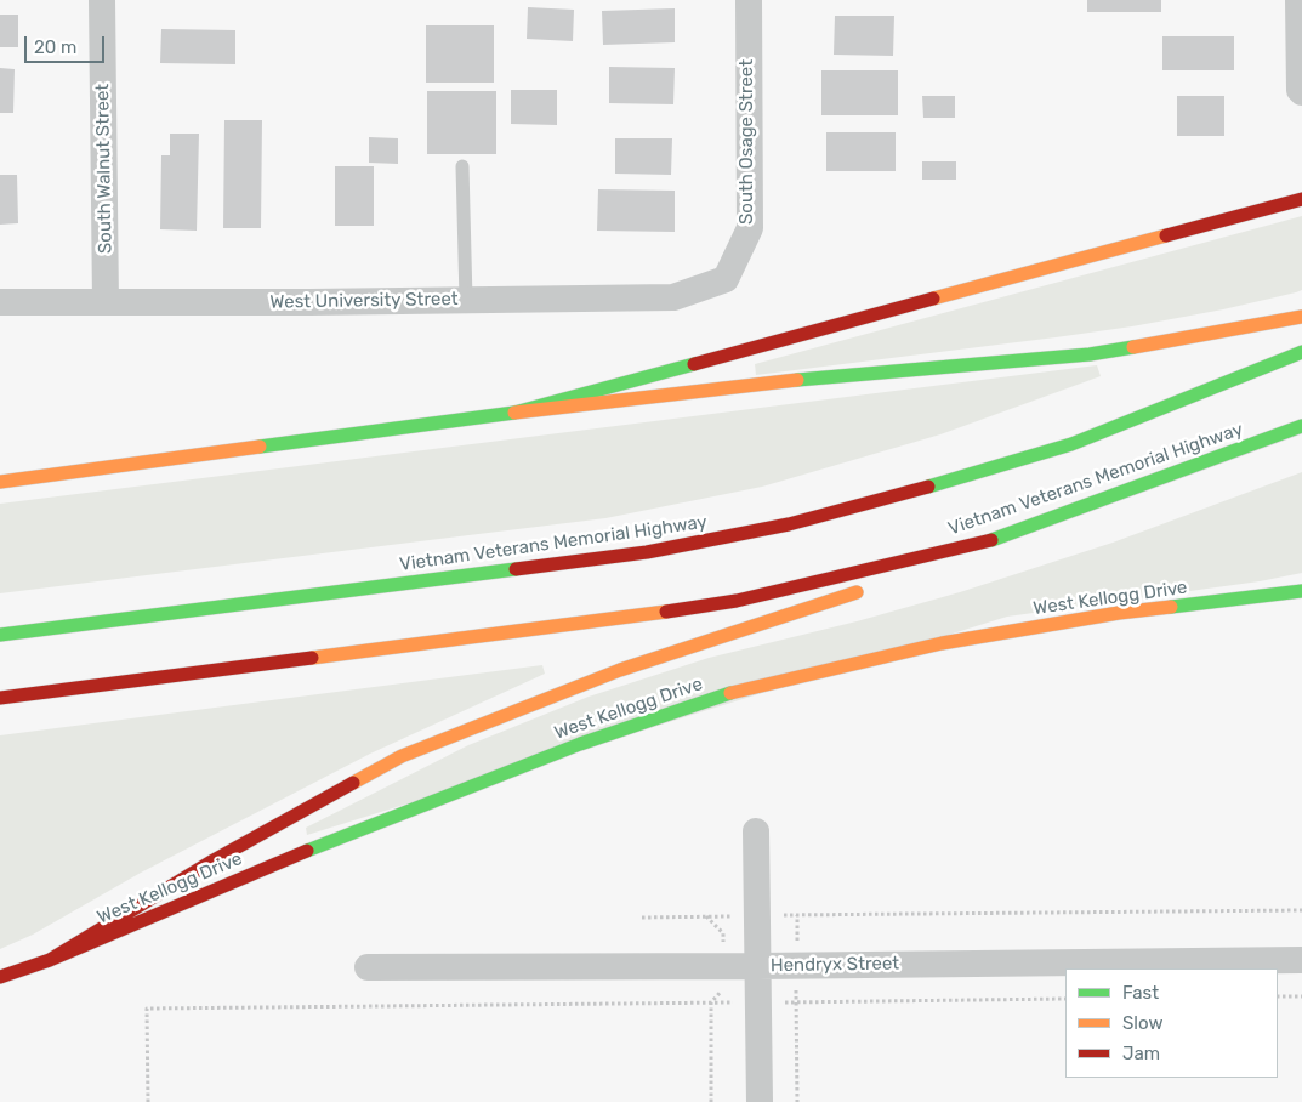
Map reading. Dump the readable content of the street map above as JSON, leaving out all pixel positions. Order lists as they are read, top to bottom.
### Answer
{
  "streets": {
    "main road": ["Vietnam Veterans Memorial Highway", "West Kellogg Drive"],
    "street": [
      "South Osage Street",
      "South Walnut Street",
      "West University Street",
      "Hendryx Street"
    ]
  },
  "crossings": [
    ["South Osage Street", "West University Street"],
    ["South Walnut Street", "West University Street"]
  ],
  "legend": ["Fast", "Slow", "Jam"],
  "scale_bar": "20 m"
}
